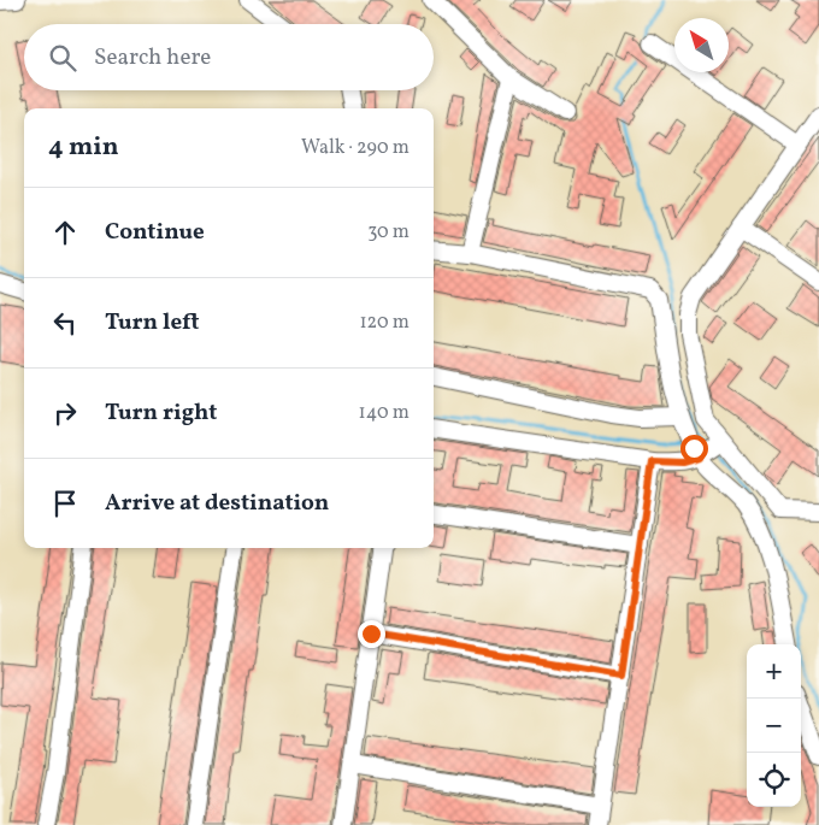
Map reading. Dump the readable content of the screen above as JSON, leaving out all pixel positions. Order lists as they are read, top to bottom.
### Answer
{
  "north": "top left",
  "page": {
    "search": "Search here",
    "heading": ["4 min", "Walk · 290 m"],
    "list": [
      ["Continue", "30 m"],
      ["Turn left", "120 m"],
      ["Turn right", "140 m"],
      "Arrive at destination"
    ],
    "map_buttons": ["+", "−"]
  }
}
